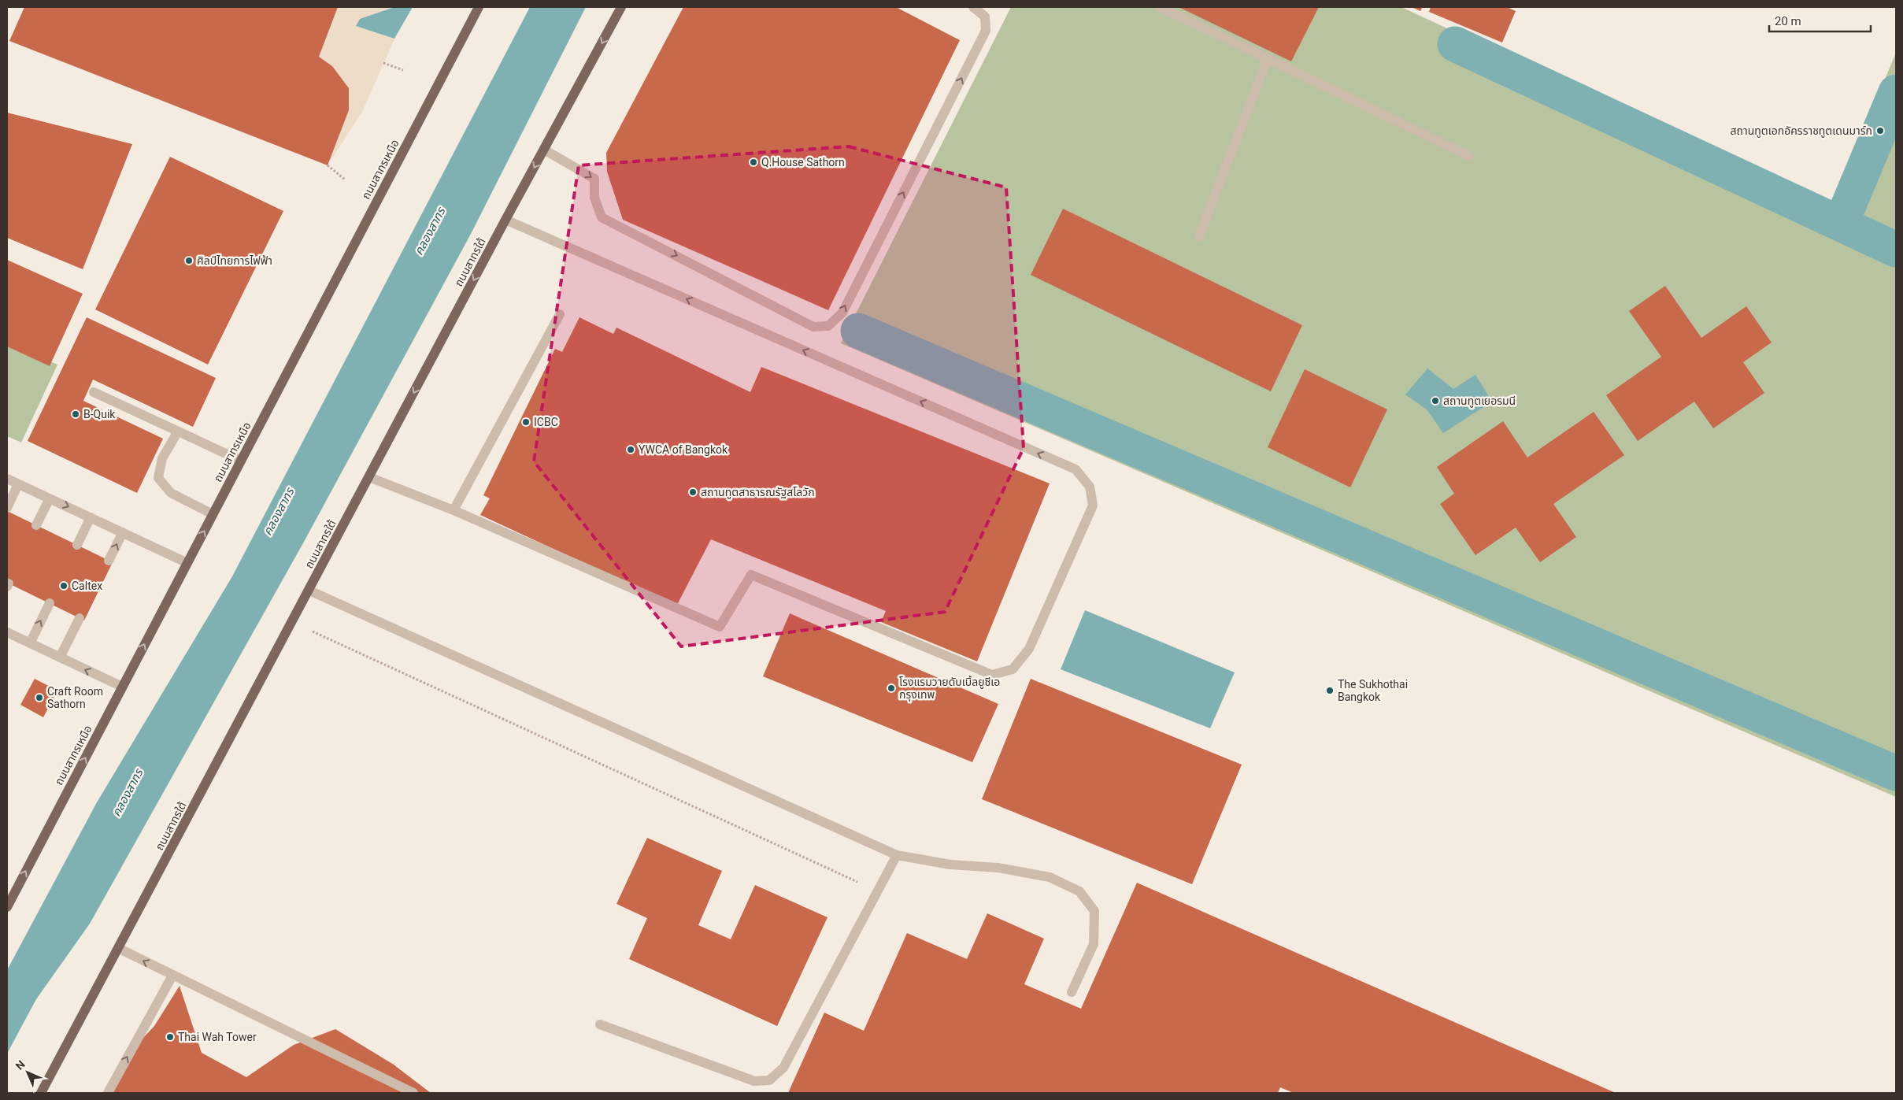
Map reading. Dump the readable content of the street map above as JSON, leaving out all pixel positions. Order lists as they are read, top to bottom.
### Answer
{
  "streets": {
    "main road": ["ถนนสาทรเหนือ", "ถนนสาทรใต้"]
  },
  "one_way": ["ถนนสาทรเหนือ", "ถนนสาทรใต้"],
  "water": ["คลองสาทร"],
  "places": [
    "สถานทูตเอกอัครราชทูตเดนมาร์ก",
    "Q.House Sathorn",
    "ศิลป์ไทยการไฟฟ้า",
    "สถานทูตเยอรมนี",
    "B-Quik",
    "ICBC",
    "YWCA of Bangkok",
    "สถานทูตสาธารณรัฐสโลวัก",
    "Caltex",
    "โรงแรมวายดับเบิ้ลยูซีเอ กรุงเทพ",
    "The Sukhothai Bangkok",
    "Craft Room Sathorn",
    "Thai Wah Tower"
  ],
  "scale_bar": "20 m",
  "north": "top left"
}
